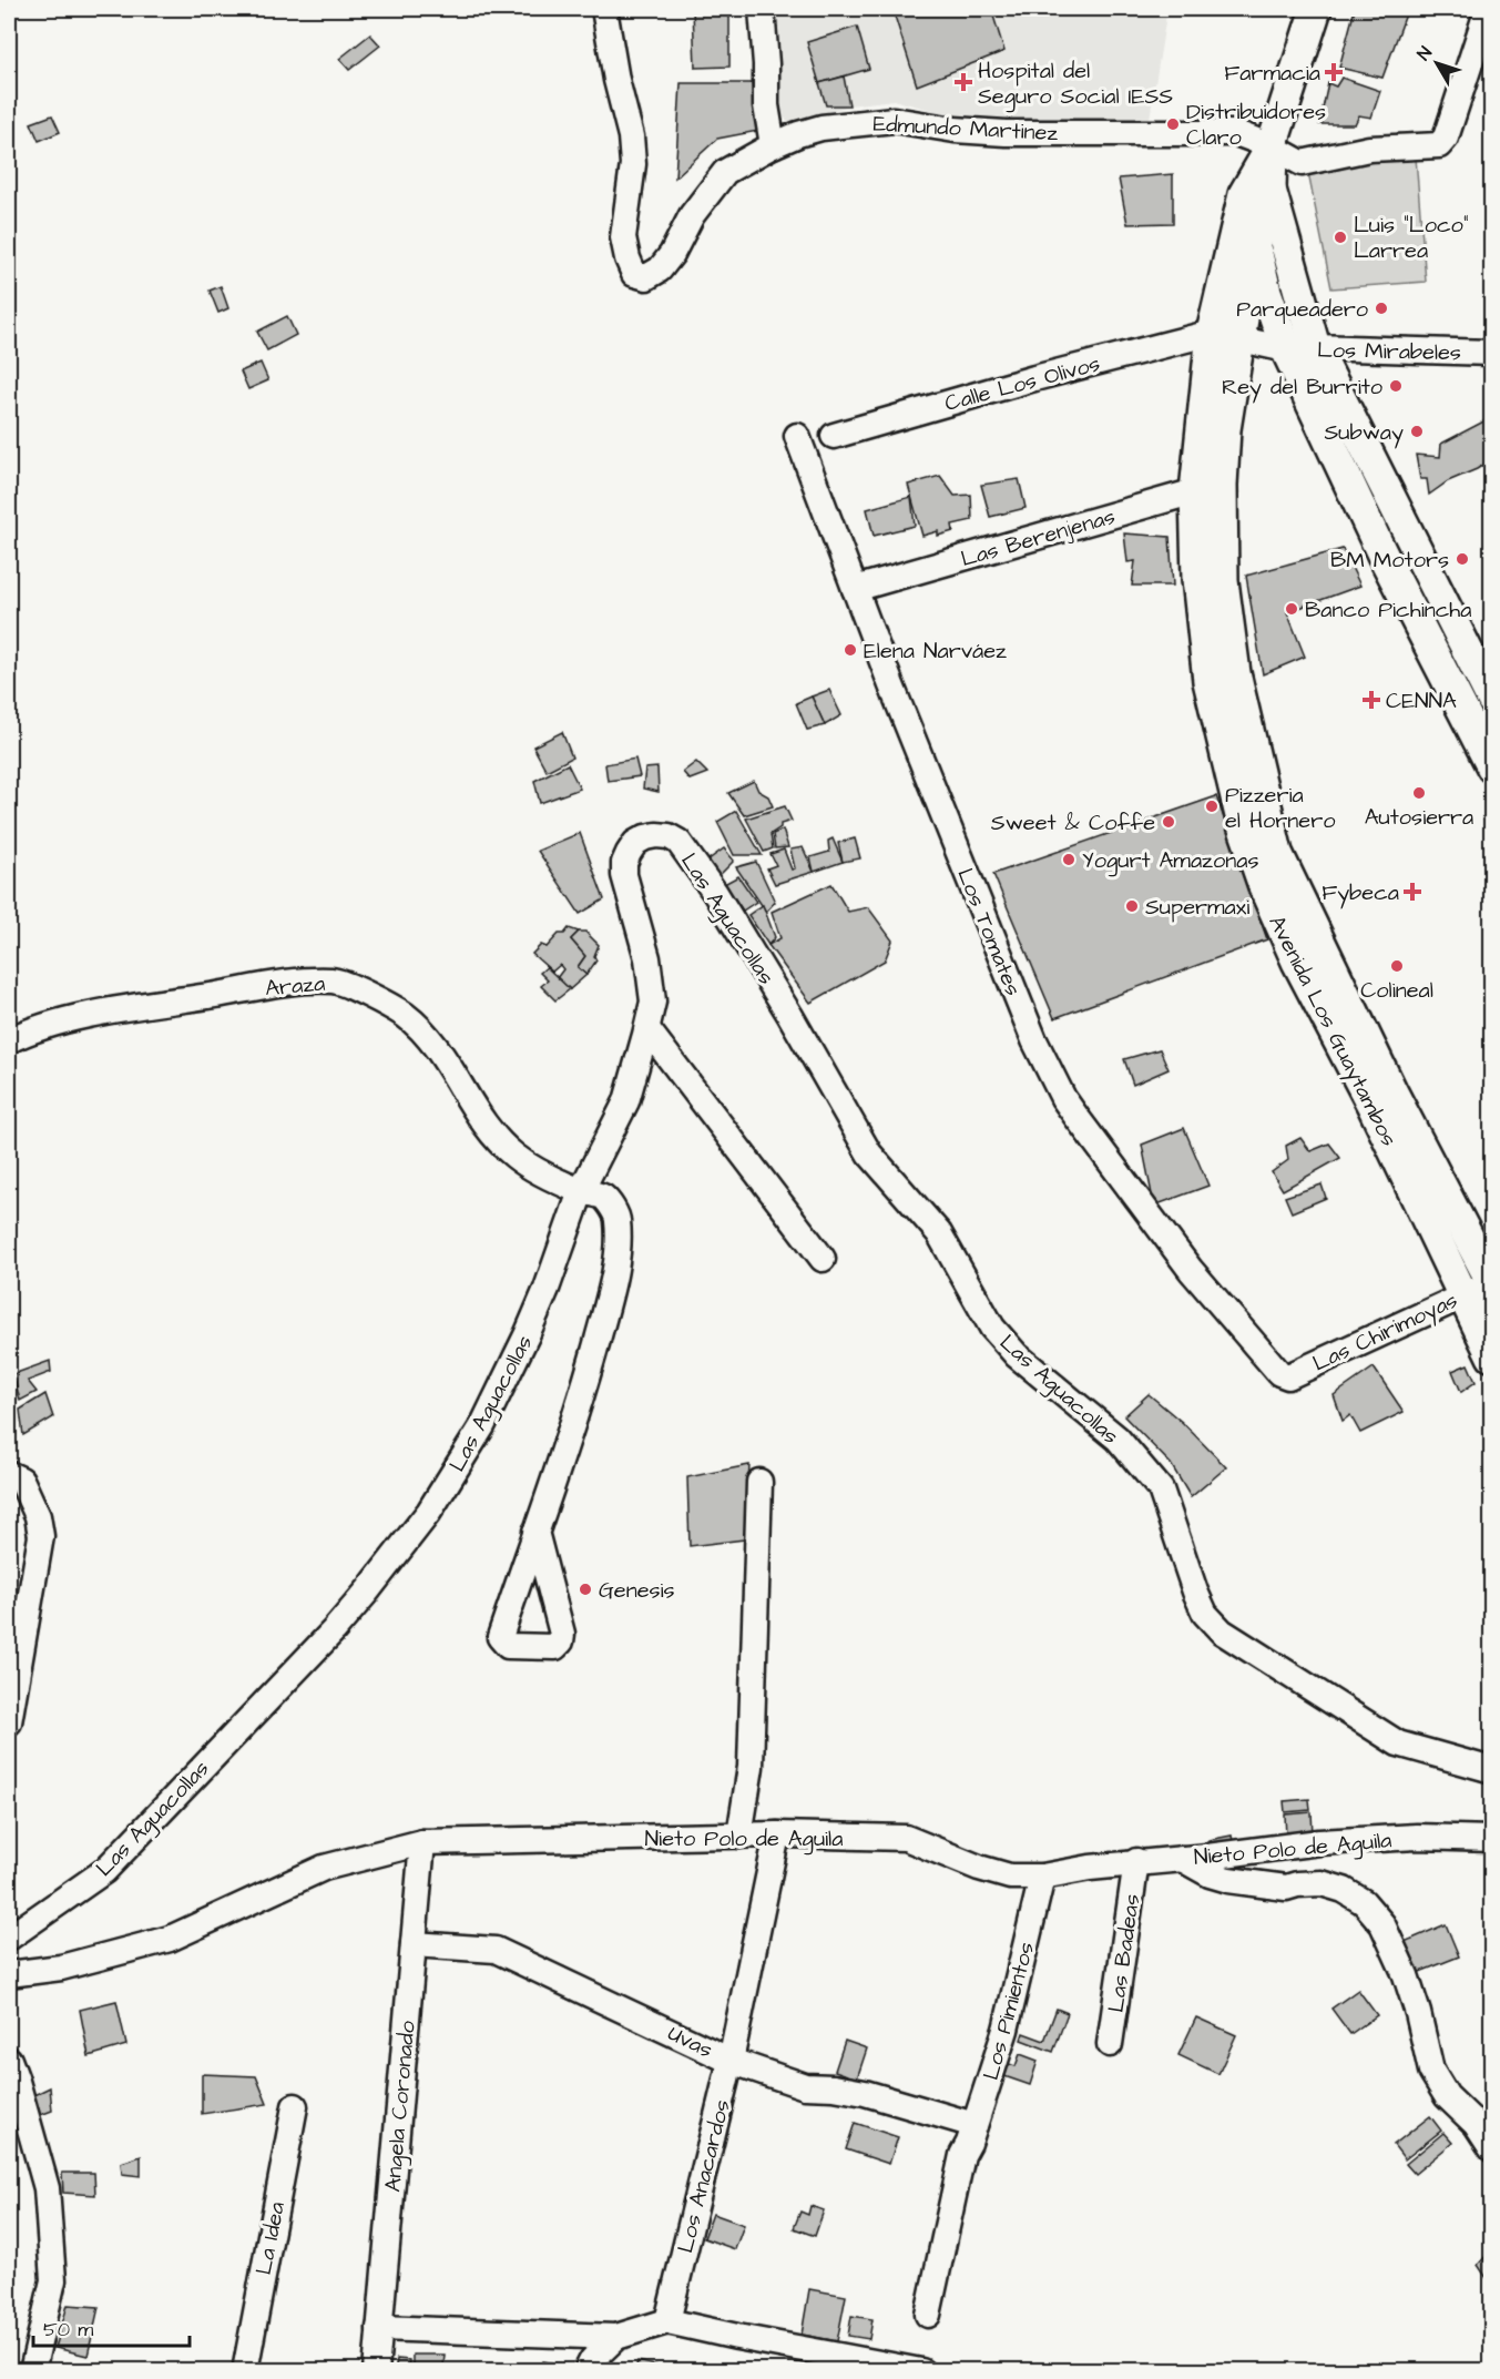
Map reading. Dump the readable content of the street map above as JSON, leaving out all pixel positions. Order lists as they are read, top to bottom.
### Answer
{
  "streets": {
    "main road": ["Avenida Los Guaytambos"],
    "street": [
      "Edmundo Martinez",
      "Los Mirabeles",
      "Calle Los Olivos",
      "Las Berenjenas",
      "Las Aguacollas",
      "Los Tomates",
      "Araza",
      "Las Chirimoyas",
      "Nieto Polo de Aguila",
      "Las Badeas",
      "Los Pimientos",
      "Uvas",
      "Angela Coronado",
      "Los Anacardos",
      "La Idea"
    ]
  },
  "crossings": [
    ["Edmundo Martinez", "Avenida Los Guaytambos"],
    ["Los Mirabeles", "Calle Los Olivos"],
    ["Los Mirabeles", "Avenida Los Guaytambos"],
    ["Calle Los Olivos", "Avenida Los Guaytambos"],
    ["Las Berenjenas", "Los Tomates"],
    ["Las Berenjenas", "Avenida Los Guaytambos"],
    ["Las Aguacollas", "Araza"],
    ["Los Tomates", "Las Chirimoyas"],
    ["Avenida Los Guaytambos", "Las Chirimoyas"],
    ["Nieto Polo de Aguila", "Las Badeas"],
    ["Nieto Polo de Aguila", "Los Pimientos"],
    ["Nieto Polo de Aguila", "Angela Coronado"],
    ["Nieto Polo de Aguila", "Los Anacardos"],
    ["Los Pimientos", "Uvas"],
    ["Uvas", "Angela Coronado"],
    ["Uvas", "Los Anacardos"]
  ],
  "places": {
    "health": [
      "Farmacia",
      "Hospital del Seguro Social IESS",
      "CENNA",
      "Fybeca"
    ],
    "other": [
      "Distribuidores Claro",
      "Luis \"Loco\" Larrea",
      "Parqueadero",
      "Rey del Burrito",
      "Subway",
      "BM Motors",
      "Banco Pichincha",
      "Elena Narváez",
      "Autosierra",
      "Pizzeria el Hornero",
      "Sweet & Coffe",
      "Yogurt Amazonas",
      "Supermaxi",
      "Colineal",
      "Genesis"
    ]
  },
  "scale_bar": "50 m",
  "north": "top left"
}
